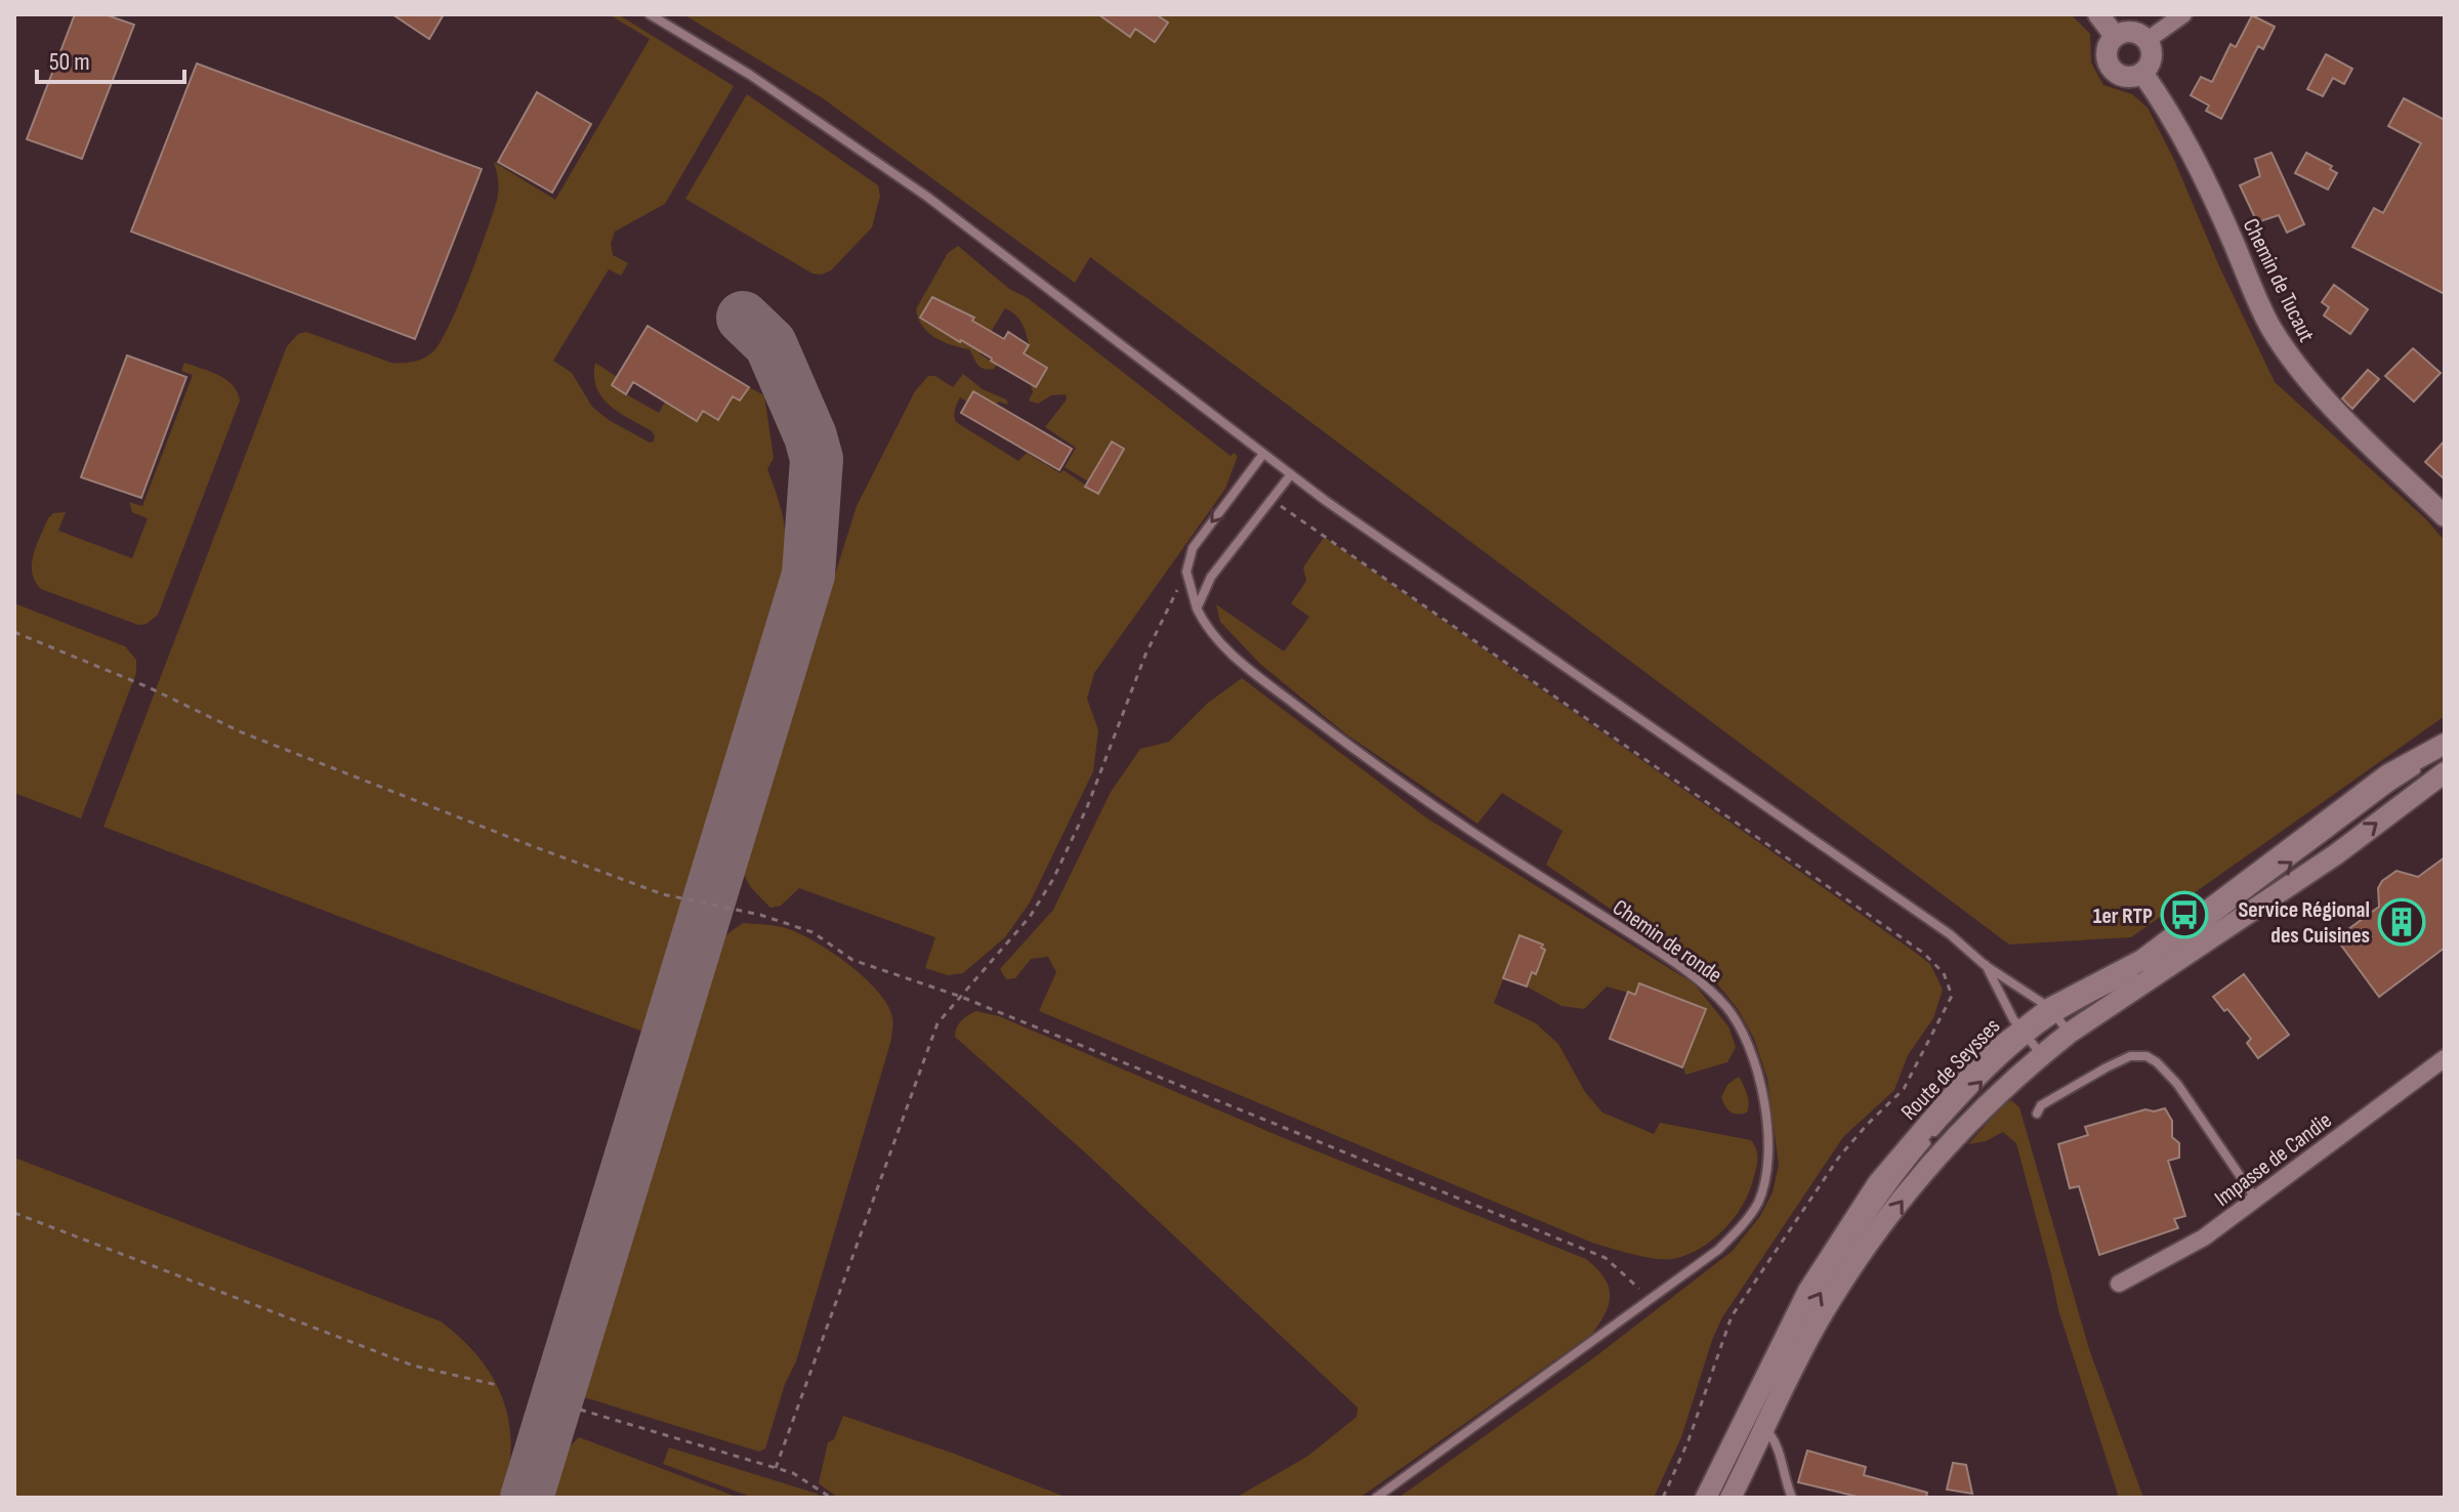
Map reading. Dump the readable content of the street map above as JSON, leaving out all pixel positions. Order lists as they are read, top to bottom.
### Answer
{
  "streets": {
    "main road": ["Chemin de Tucaut", "Route de Seysses"],
    "street": ["Impasse de Candie"],
    "lane": ["Chemin de ronde"]
  },
  "places": {
    "bus stop": ["1er RTP"],
    "building": ["Service Régional des Cuisines"]
  },
  "scale_bar": "50 m"
}
